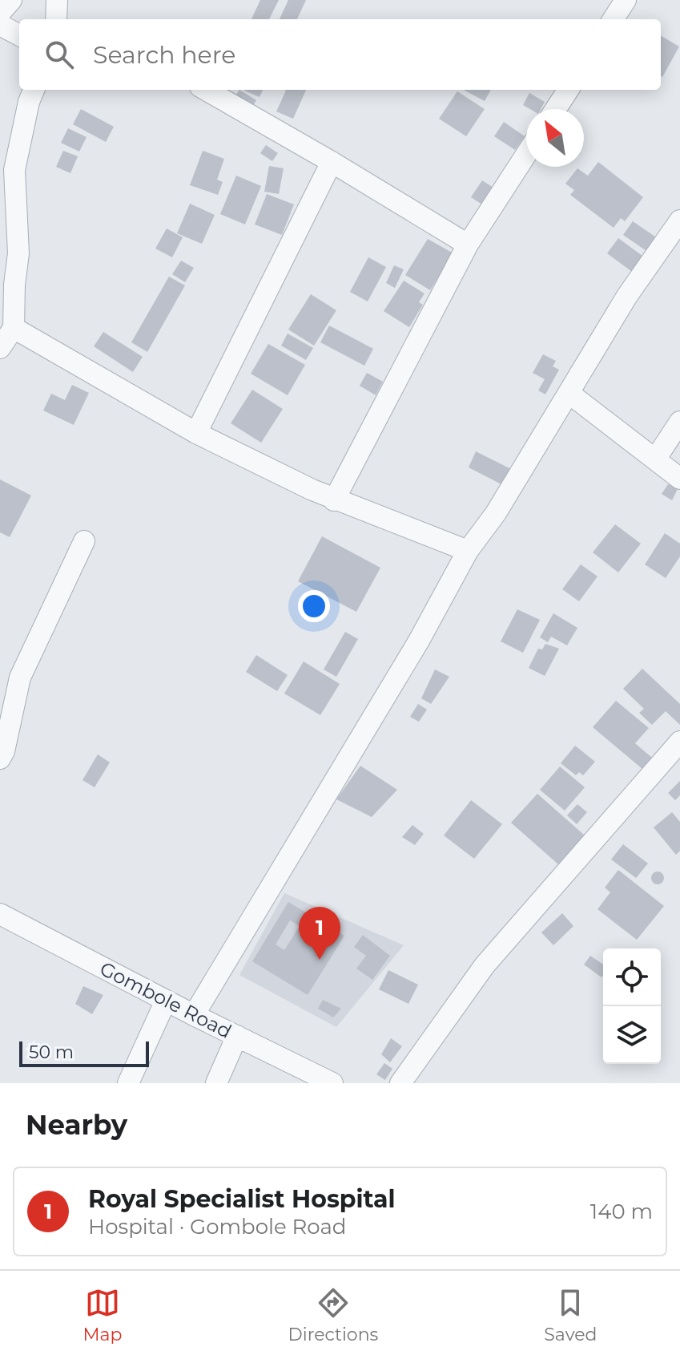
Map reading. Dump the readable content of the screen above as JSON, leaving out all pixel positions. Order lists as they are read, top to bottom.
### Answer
{
  "streets": {
    "street": ["Gombole Road"]
  },
  "scale_bar": "50 m",
  "north": "top left",
  "page": {
    "search": "Search here",
    "pins": "1",
    "scale": "50 m",
    "heading": "Nearby",
    "list": [
      {
        "mark": "1",
        "name": "Royal Specialist Hospital",
        "note": "Hospital · Gombole Road",
        "value": "140 m"
      }
    ],
    "nav": ["Map", "Directions", "Saved"]
  }
}
